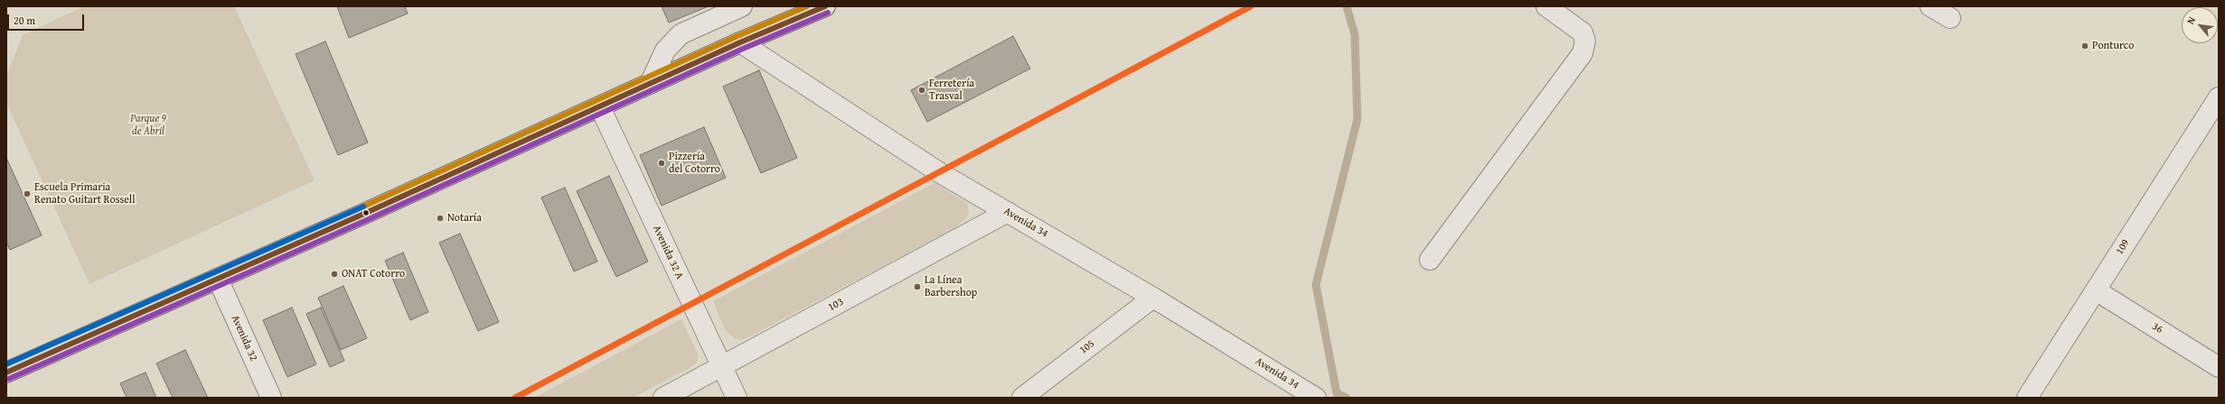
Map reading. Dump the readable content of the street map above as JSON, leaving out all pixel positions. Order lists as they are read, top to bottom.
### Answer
{
  "streets": {
    "street": [
      "Avenida 34",
      "109",
      "Avenida 32 A",
      "103",
      "36",
      "Avenida 32",
      "105"
    ]
  },
  "crossings": [
    ["Avenida 34", "103"],
    ["Avenida 34", "105"],
    ["109", "36"],
    ["Avenida 32 A", "103"]
  ],
  "parks": ["Parque 9 de Abril"],
  "places": [
    "Ponturco",
    "Ferretería Trasval",
    "Pizzería del Cotorro",
    "Escuela Primaria Renato Guitart Rossell",
    "Notaría",
    "ONAT Cotorro",
    "La Línea Barbershop"
  ],
  "scale_bar": "20 m",
  "north": "top left"
}
